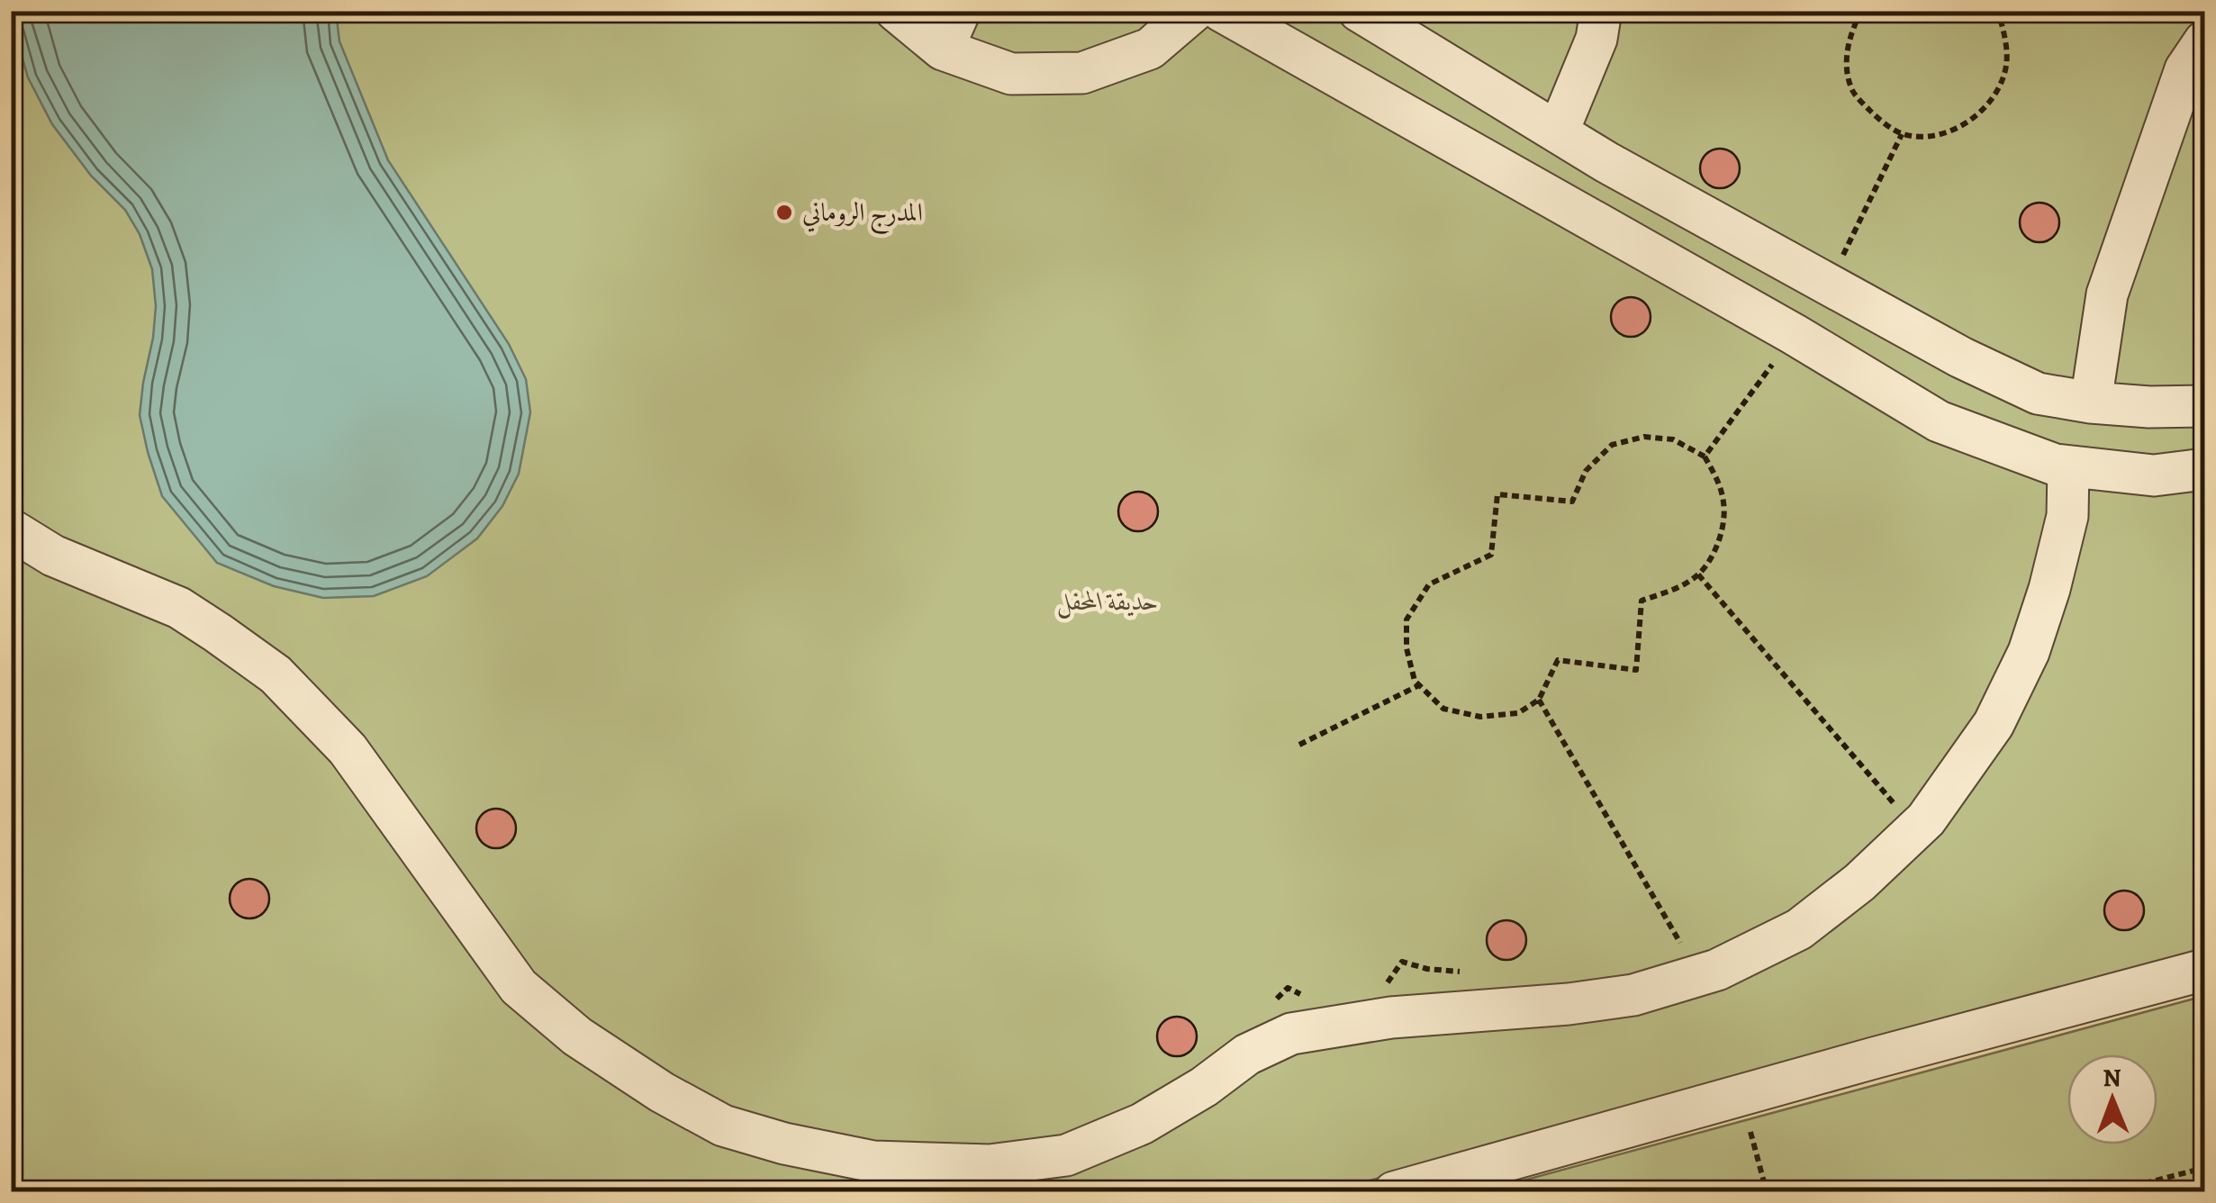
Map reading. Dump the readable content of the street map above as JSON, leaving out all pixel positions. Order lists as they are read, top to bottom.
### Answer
{
  "parks": ["حديقة المحفل"],
  "places": ["المدرج الروماني"],
  "north": "top"
}
